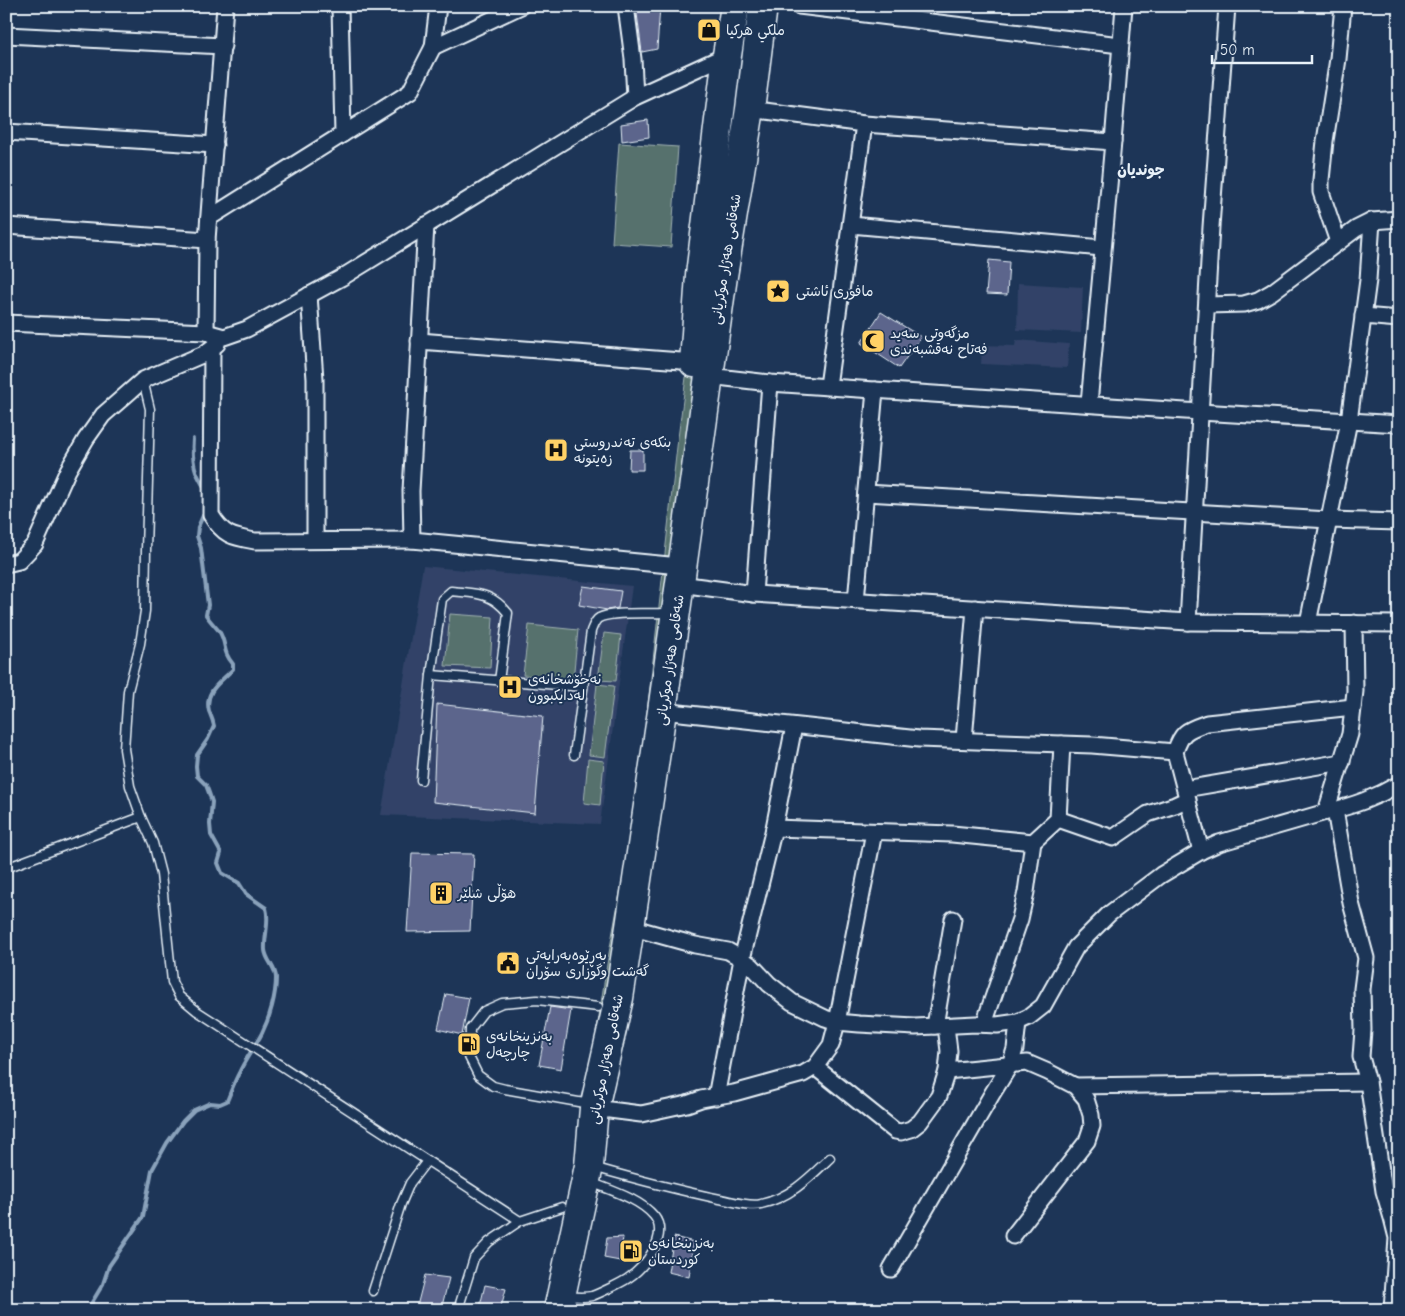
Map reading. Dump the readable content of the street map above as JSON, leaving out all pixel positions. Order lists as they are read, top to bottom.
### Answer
{
  "streets": {
    "highway": ["شەقامی ھەژار موکریانی"]
  },
  "districts": ["جوندیان"],
  "places": {
    "shop": ["ملكي هركيا"],
    "place": ["مافوری ئاشتی"],
    "mosque": ["مزگەوتی سەید فەتاح نەقشبەندی"],
    "hospital": ["بنکەی تەندروستی زەیتونە", "نەخۆشخانەی لەدایکبوون"],
    "building": ["هۆڵی شلێر"],
    "public building": ["بەڕێوەبەرایەتی گەشت وگوزاری سۆران"],
    "fuel station": ["بەنزینخانەی چارچەل", "بەنزینخانەی كوردستان"]
  },
  "scale_bar": "50 m"
}
